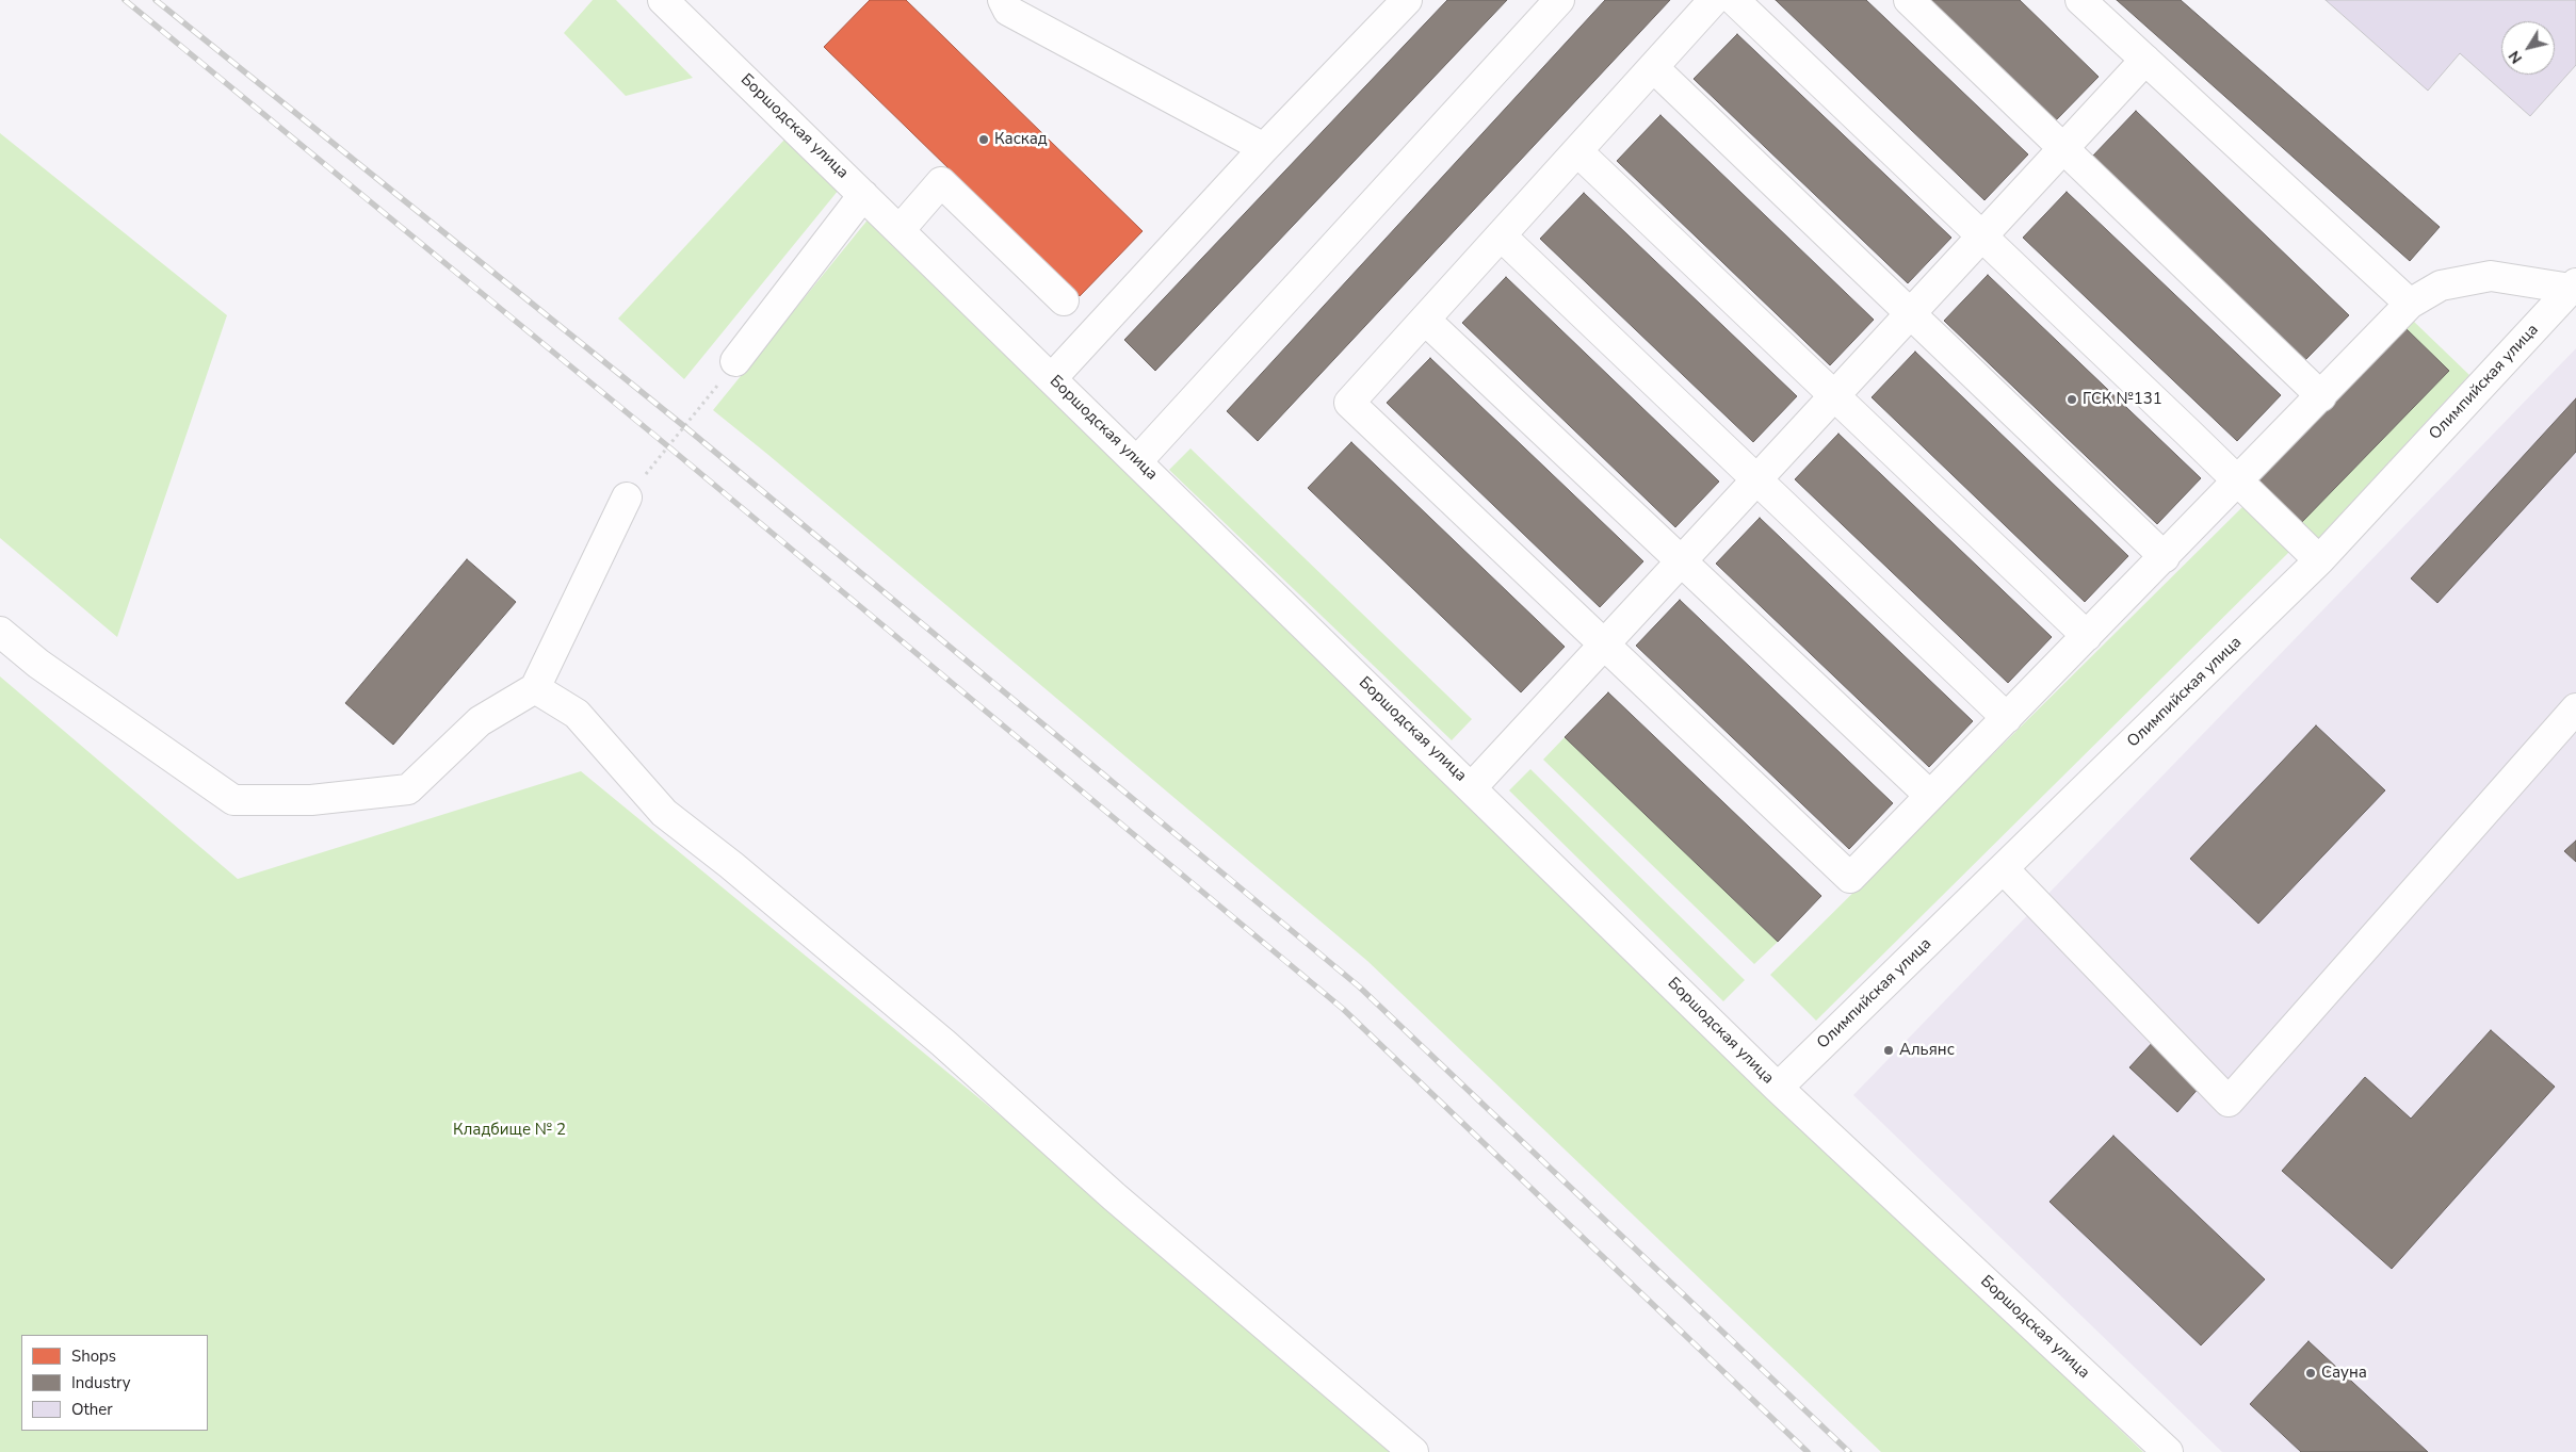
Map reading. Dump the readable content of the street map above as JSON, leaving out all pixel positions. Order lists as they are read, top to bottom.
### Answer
{
  "streets": {
    "street": ["Боршодская улица", "Олимпийская улица"]
  },
  "crossings": [
    ["Боршодская улица", "Олимпийская улица"]
  ],
  "parks": ["Кладбище № 2"],
  "places": [
    "Каскад",
    "ГСК №131",
    "Альянс",
    "Сауна"
  ],
  "legend": ["Shops", "Industry", "Other"],
  "north": "bottom left"
}
